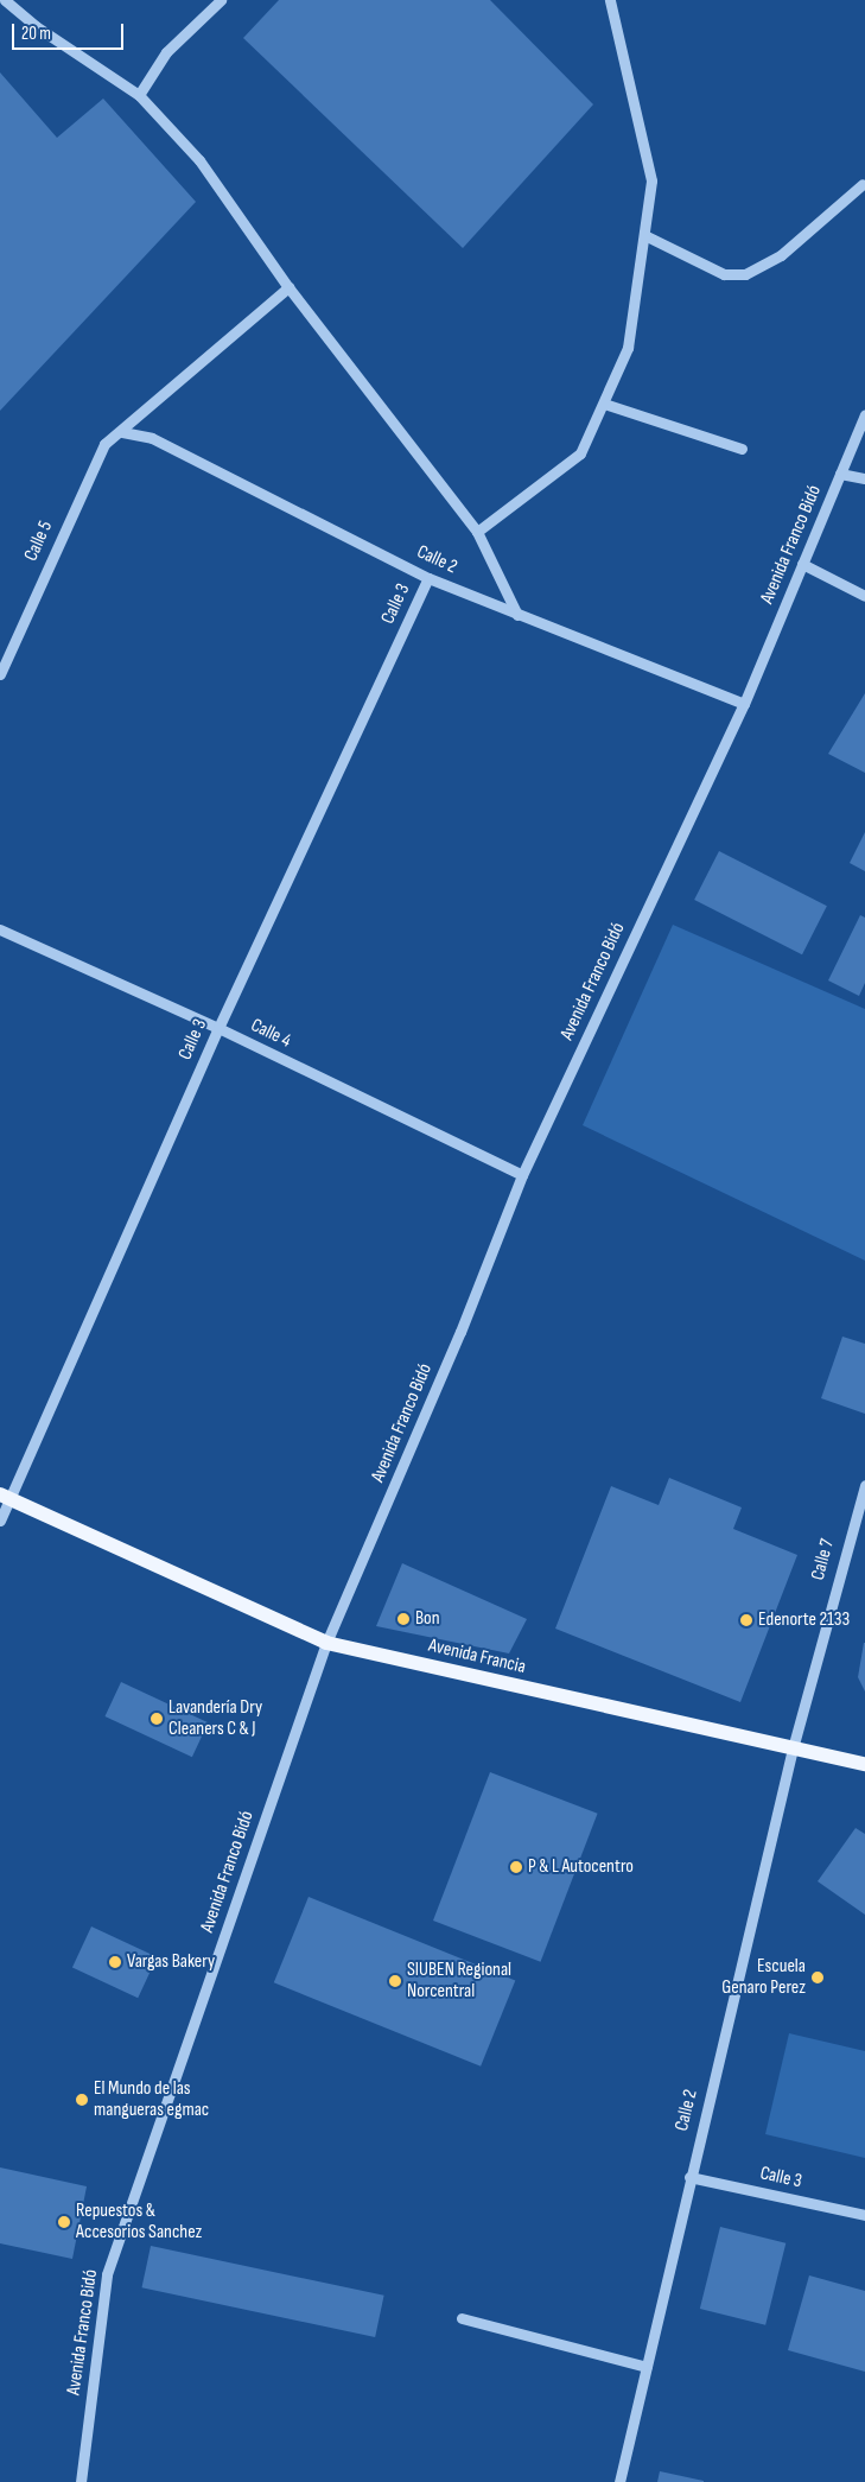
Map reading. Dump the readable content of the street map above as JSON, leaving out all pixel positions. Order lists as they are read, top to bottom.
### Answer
{
  "streets": {
    "main road": ["Avenida Francia"],
    "street": [
      "Calle 5",
      "Avenida Franco Bidó",
      "Calle 2",
      "Calle 3",
      "Calle 4",
      "Calle 7"
    ]
  },
  "crossings": [
    ["Calle 5", "Calle 2"],
    ["Avenida Franco Bidó", "Calle 2"],
    ["Avenida Franco Bidó", "Calle 4"],
    ["Avenida Franco Bidó", "Avenida Francia"],
    ["Calle 2", "Calle 3"],
    ["Calle 2", "Calle 7"],
    ["Calle 2", "Avenida Francia"],
    ["Calle 3", "Calle 4"],
    ["Calle 3", "Avenida Francia"],
    ["Calle 7", "Avenida Francia"]
  ],
  "places": [
    "Bon",
    "Edenorte 2133",
    "Lavandería Dry Cleaners C & J",
    "P & L Autocentro",
    "Vargas Bakery",
    "Escuela Genaro Perez",
    "SIUBEN Regional Norcentral",
    "El Mundo de las mangueras egmac",
    "Repuestos & Accesorios Sanchez"
  ],
  "scale_bar": "20 m"
}
